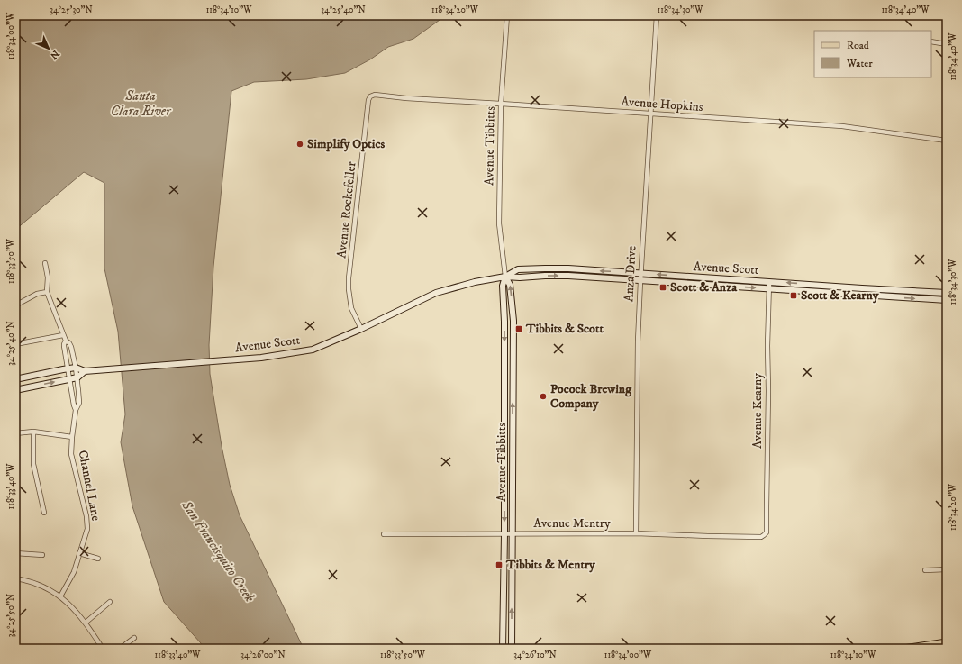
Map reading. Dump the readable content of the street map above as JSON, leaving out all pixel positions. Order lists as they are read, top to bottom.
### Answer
{
  "streets": {
    "main road": ["Avenue Tibbitts", "Avenue Scott"],
    "street": [
      "Avenue Hopkins",
      "Avenue Rockefeller",
      "Anza Drive",
      "Avenue Kearny",
      "Channel Lane",
      "Avenue Mentry"
    ]
  },
  "crossings": [
    ["Avenue Hopkins", "Avenue Tibbitts"],
    ["Avenue Hopkins", "Avenue Rockefeller"],
    ["Avenue Hopkins", "Anza Drive"],
    ["Avenue Tibbitts", "Avenue Scott"],
    ["Avenue Tibbitts", "Avenue Mentry"],
    ["Avenue Rockefeller", "Avenue Scott"],
    ["Avenue Scott", "Anza Drive"],
    ["Avenue Scott", "Avenue Kearny"],
    ["Avenue Scott", "Channel Lane"],
    ["Anza Drive", "Avenue Mentry"],
    ["Avenue Kearny", "Avenue Mentry"]
  ],
  "water": ["Santa Clara River", "San Francisquito Creek"],
  "places": {
    "other": ["Simplify Optics", "Pocock Brewing Company"],
    "transit": [
      "Scott & Anza",
      "Scott & Kearny",
      "Tibbits & Scott",
      "Tibbits & Mentry"
    ]
  },
  "legend": ["Road", "Water"],
  "north": "bottom right",
  "coordinates": [
    "34°25'30\"N",
    "118°34'10\"W",
    "34°25'40\"N",
    "118°34'20\"W",
    "118°34'30\"W",
    "118°34'40\"W",
    "118°34'00\"W",
    "118°33'50\"W",
    "118°33'40\"W",
    "34°25'50\"N",
    "34°26'00\"N",
    "34°26'10\"N"
  ]
}
